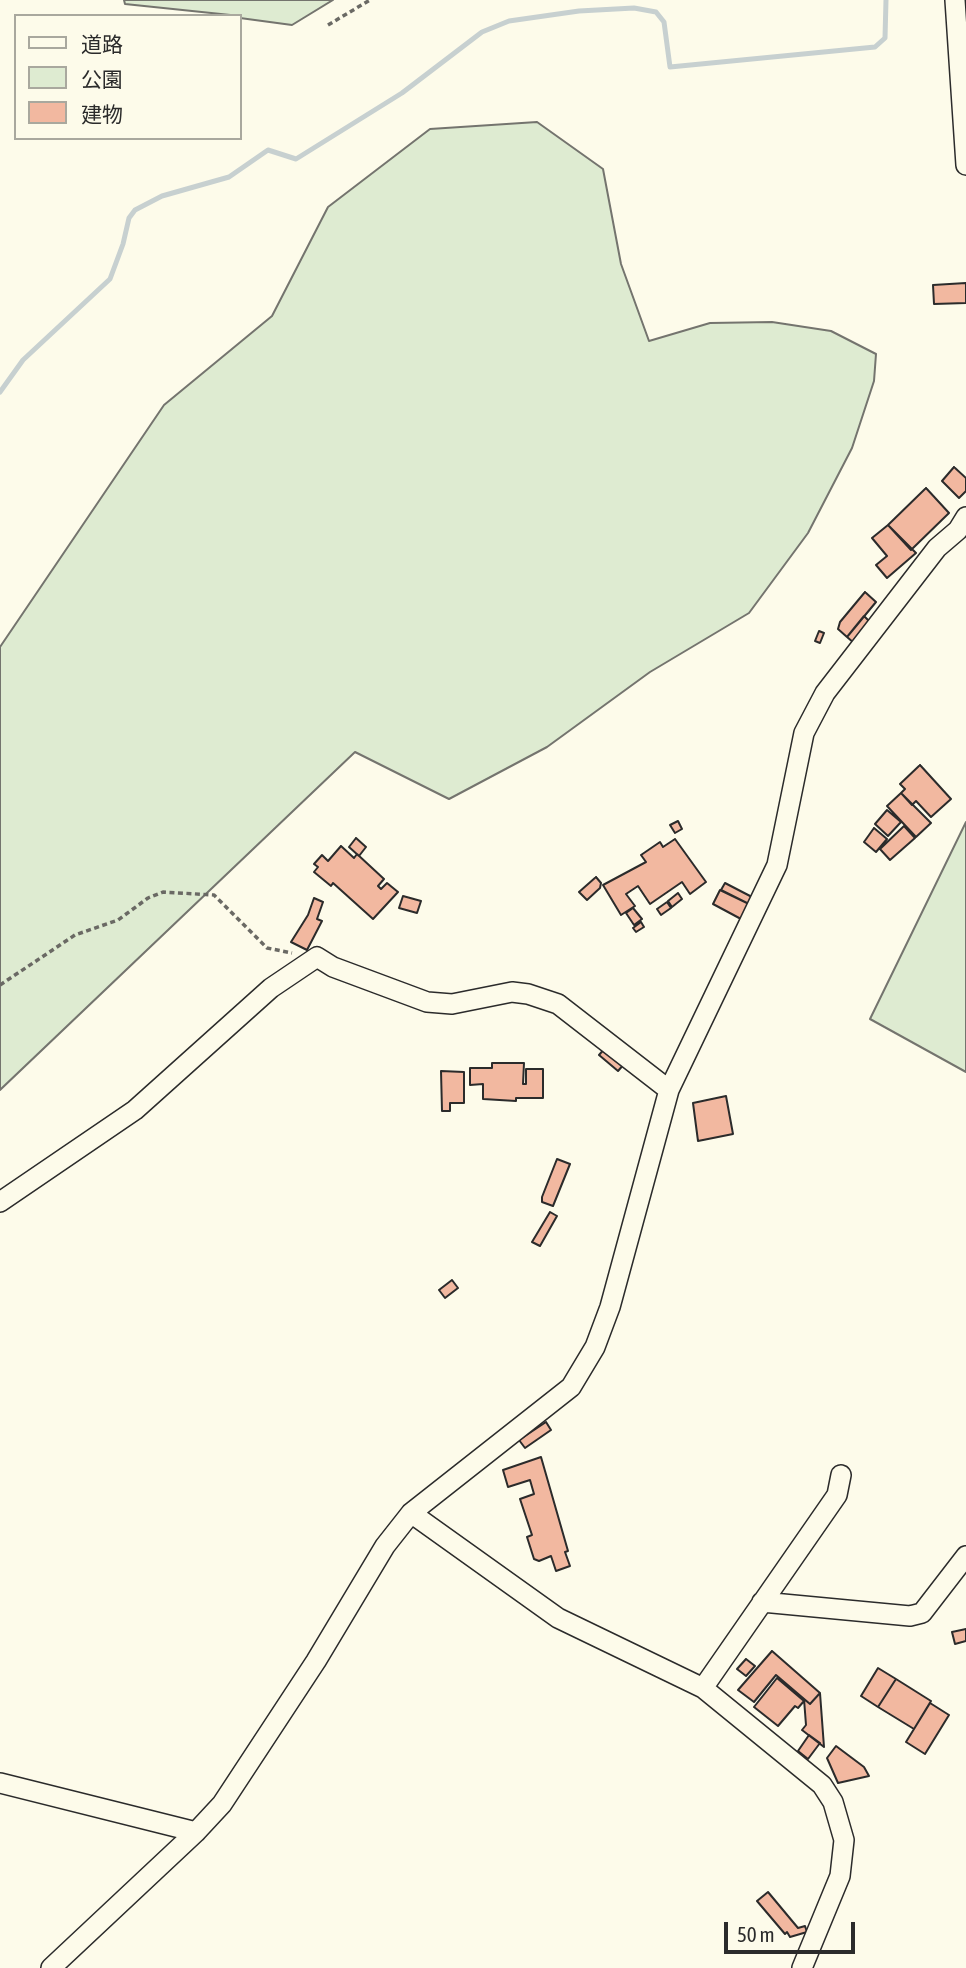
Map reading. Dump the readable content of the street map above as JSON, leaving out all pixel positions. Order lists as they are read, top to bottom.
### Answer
{
  "legend": ["道路", "公園", "建物"],
  "scale_bar": "50 m"
}
